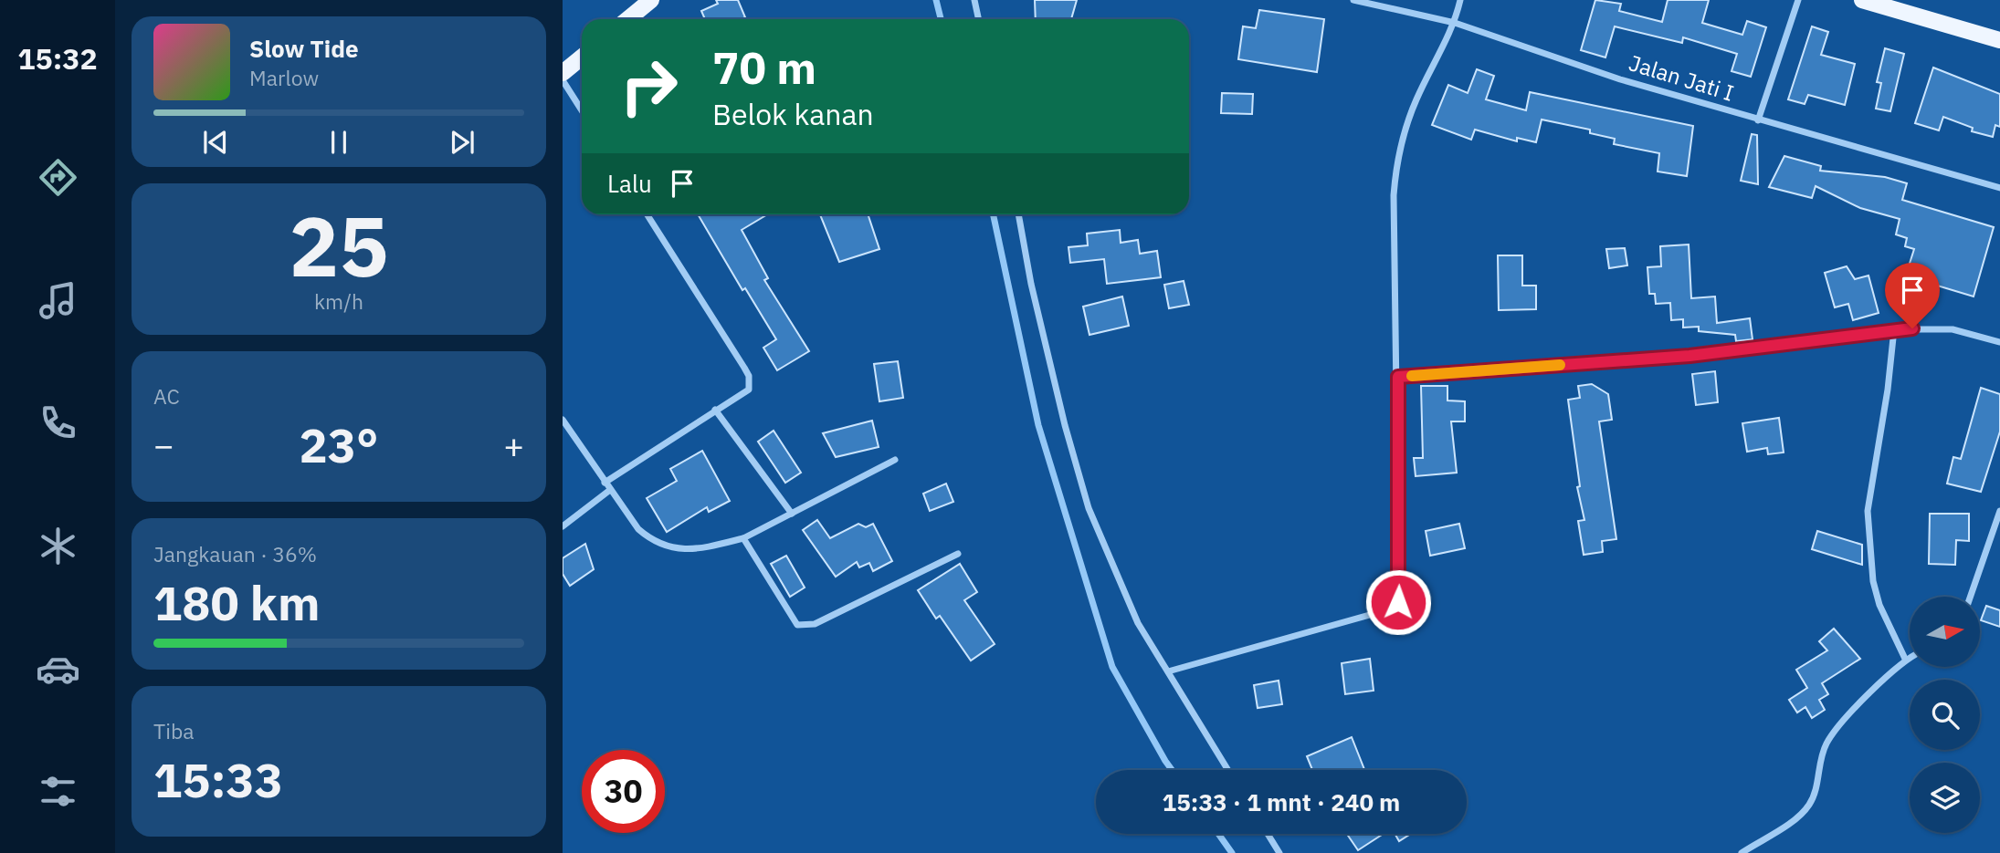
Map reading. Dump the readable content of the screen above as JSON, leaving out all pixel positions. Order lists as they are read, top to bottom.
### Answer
{
  "streets": {
    "street": ["Jalan Jati I"]
  },
  "north": "right",
  "page": {
    "tabs": "15:32",
    "turn": ["70 m", "Belok kanan"],
    "song": ["Slow Tide", "Marlow"],
    "then": "Lalu",
    "tile": [
      ["25", "km/h"],
      "AC",
      ["Jangkauan · 36%", "180 km"],
      ["Tiba", "15:33"]
    ],
    "heat": ["−", "23°", "+"],
    "limit": "30",
    "trip": "15:33 · 1 mnt · 240 m"
  }
}
